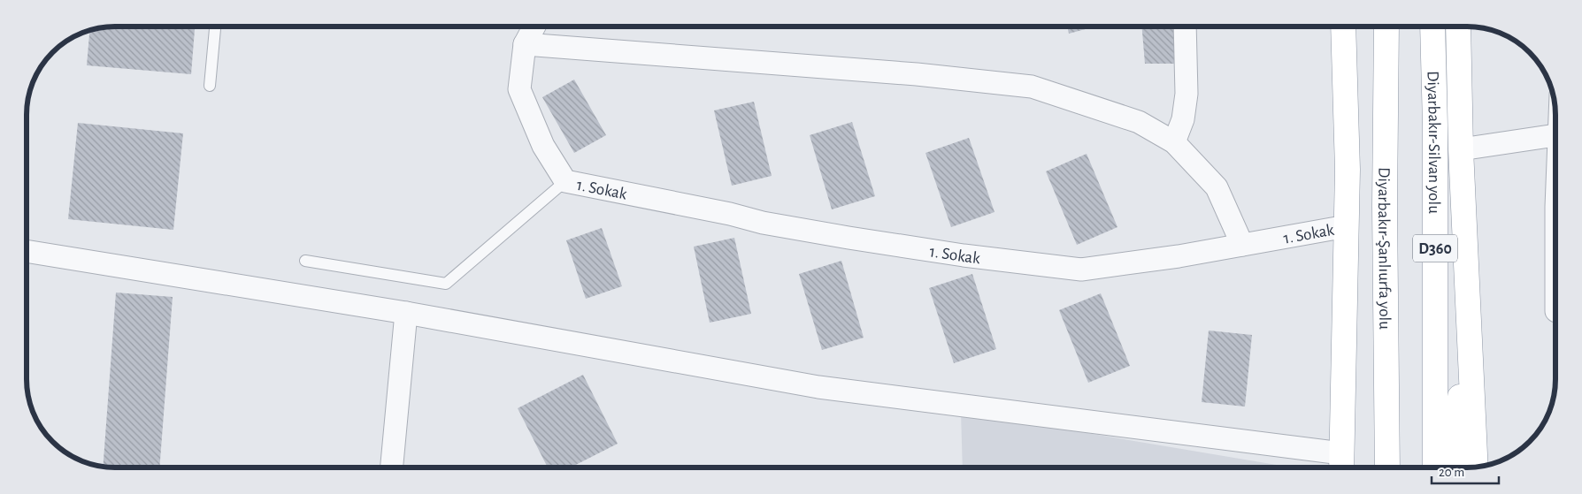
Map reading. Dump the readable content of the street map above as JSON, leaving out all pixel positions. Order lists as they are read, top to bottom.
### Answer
{
  "streets": {
    "highway": ["Diyarbakır-Silvan yolu", "Diyarbakır-Şanlıurfa yolu", "D360"],
    "street": ["1. Sokak"]
  },
  "scale_bar": "20 m"
}
